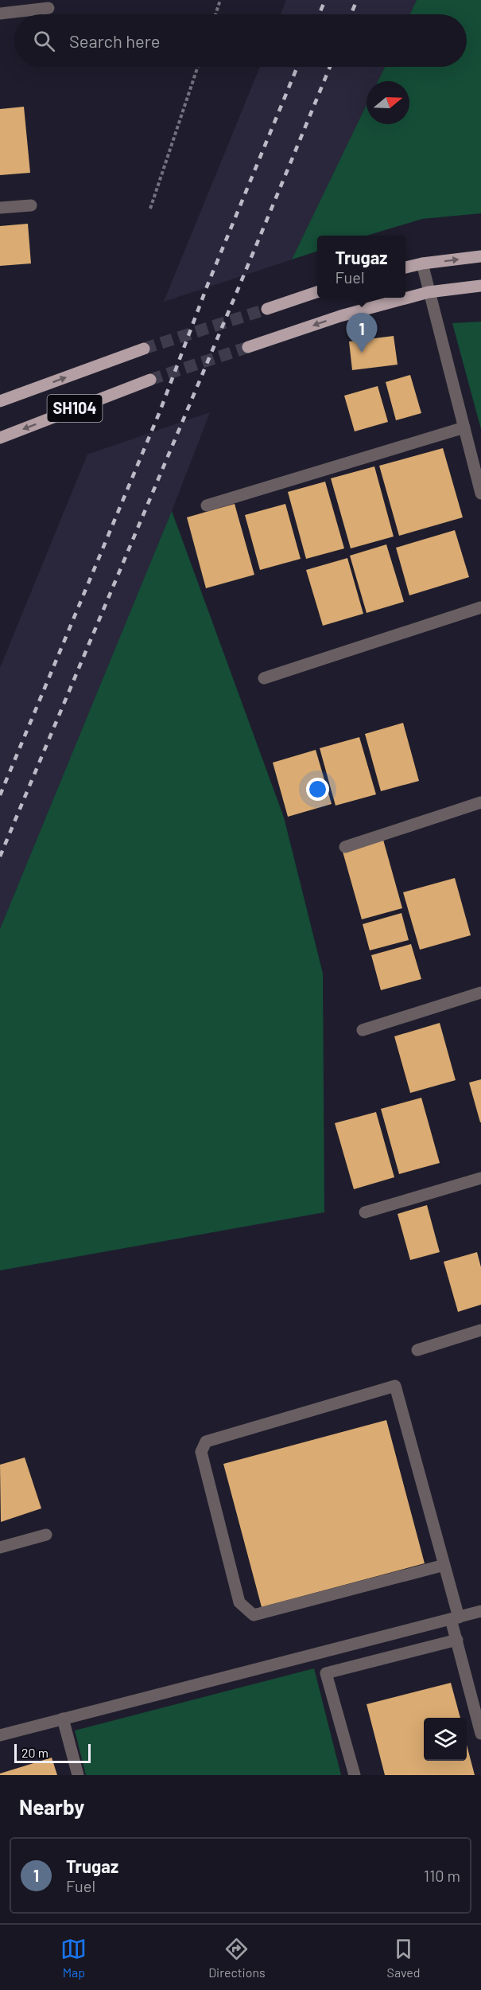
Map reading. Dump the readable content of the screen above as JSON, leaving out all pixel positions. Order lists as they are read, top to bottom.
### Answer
{
  "streets": {
    "main road": ["SH104"]
  },
  "scale_bar": "20 m",
  "north": "right",
  "page": {
    "search": "Search here",
    "popup": ["Trugaz", "Fuel"],
    "pins": "1",
    "scale": "20 m",
    "heading": "Nearby",
    "list": [
      {
        "mark": "1",
        "name": "Trugaz",
        "note": "Fuel",
        "value": "110 m"
      }
    ],
    "nav": ["Map", "Directions", "Saved"]
  }
}
